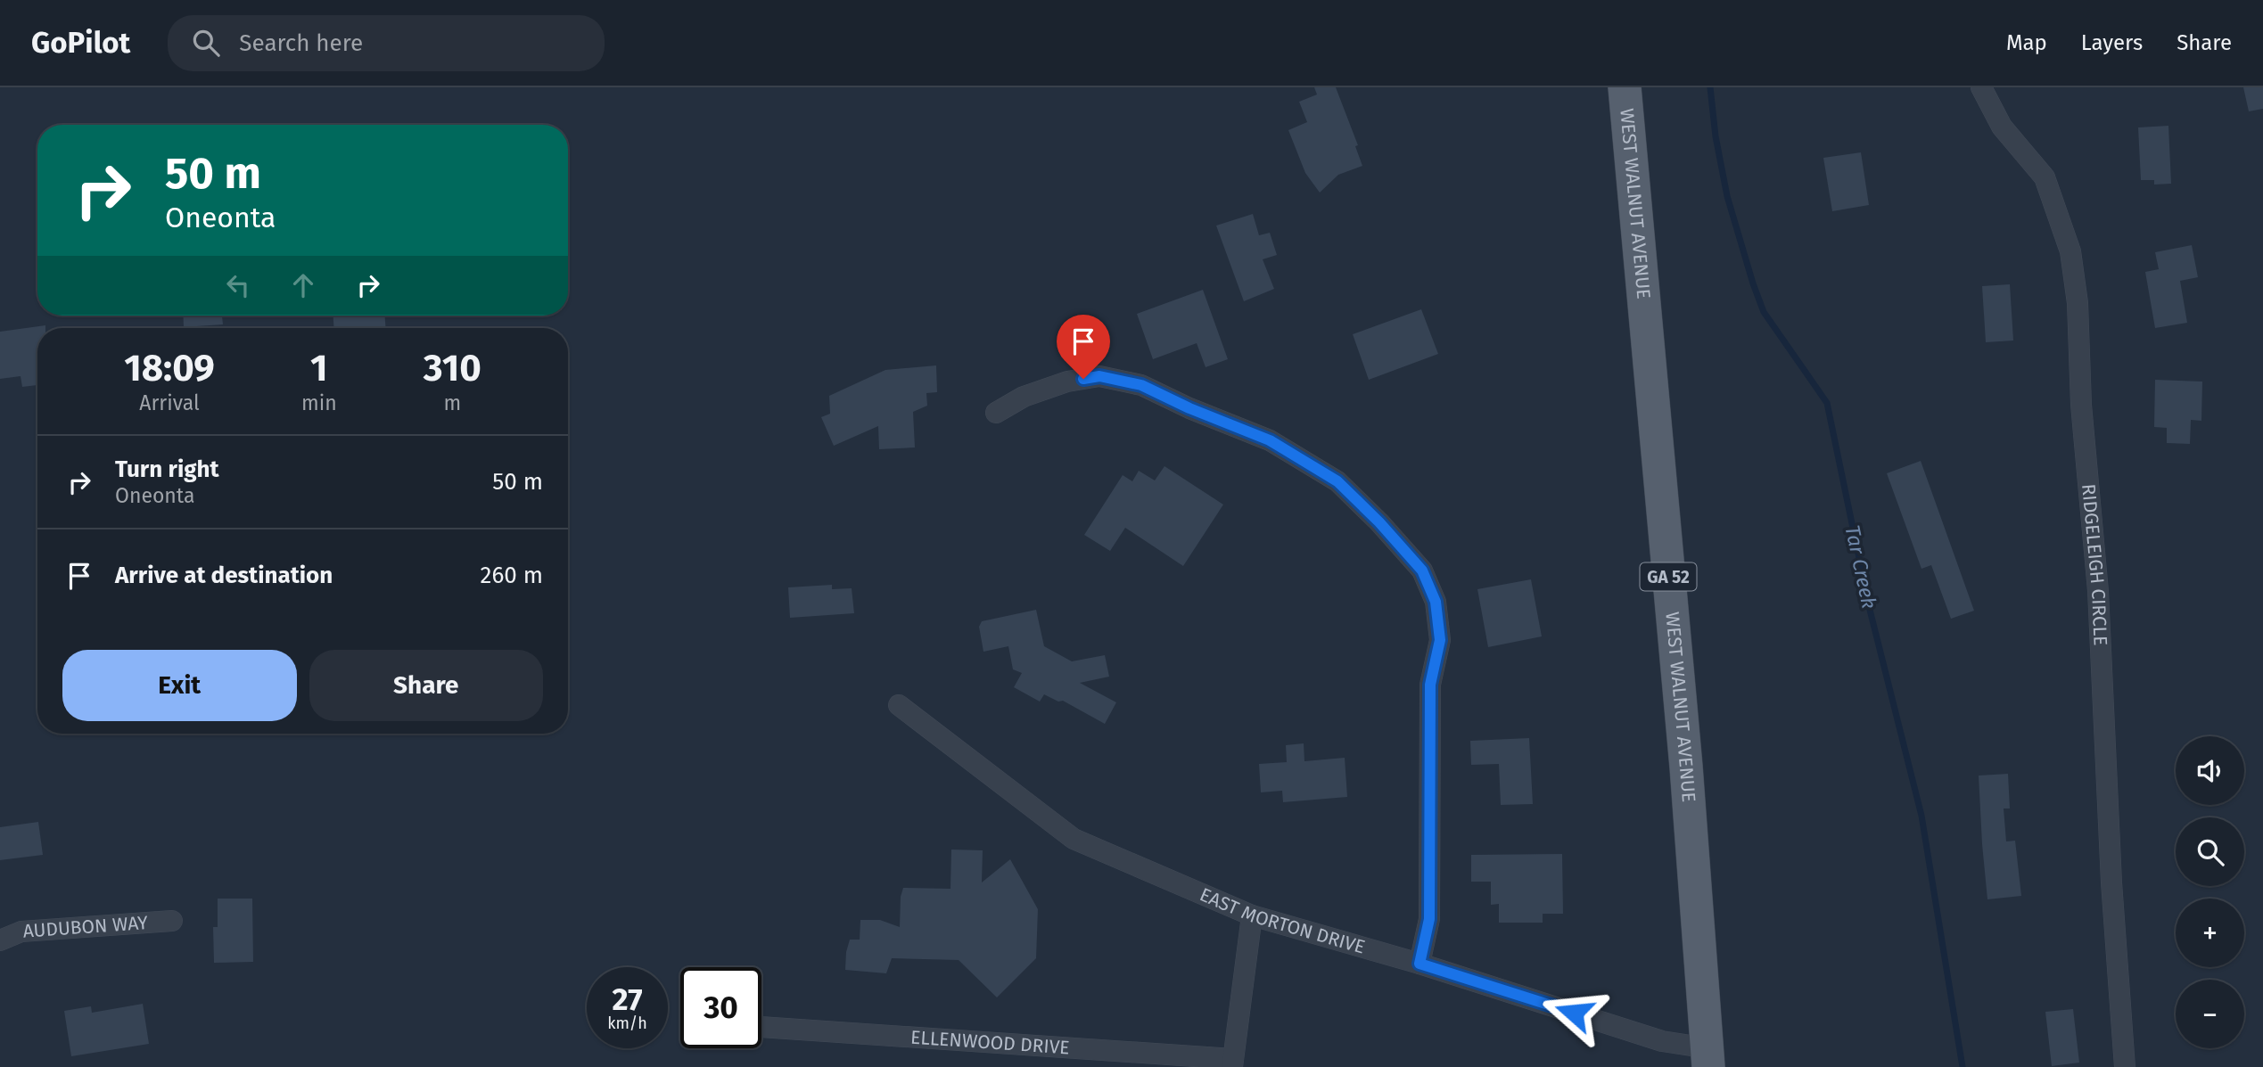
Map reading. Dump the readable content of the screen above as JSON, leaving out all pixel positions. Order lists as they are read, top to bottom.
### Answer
{
  "streets": {
    "main road": ["WEST WALNUT AVENUE", "GA 52"],
    "street": [
      "RIDGELEIGH CIRCLE",
      "EAST MORTON DRIVE",
      "AUDUBON WAY",
      "ELLENWOOD DRIVE"
    ]
  },
  "crossings": [
    ["WEST WALNUT AVENUE", "EAST MORTON DRIVE"]
  ],
  "water": ["Tar Creek"],
  "page": {
    "header": "GoPilot",
    "search": "Search here",
    "nav": ["Map", "Layers", "Share"],
    "turn": ["50 m", "Oneonta"],
    "eta": [
      "18:09",
      "Arrival",
      "1",
      "min",
      "310",
      "m"
    ],
    "list": [
      {
        "name": "Turn right",
        "note": "Oneonta",
        "value": "50 m"
      },
      {
        "name": "Arrive at destination",
        "value": "260 m"
      }
    ],
    "buttons": ["Exit", "Share"],
    "map_buttons": ["+", "−"],
    "speed": "27 km/h",
    "limit": "30"
  }
}
